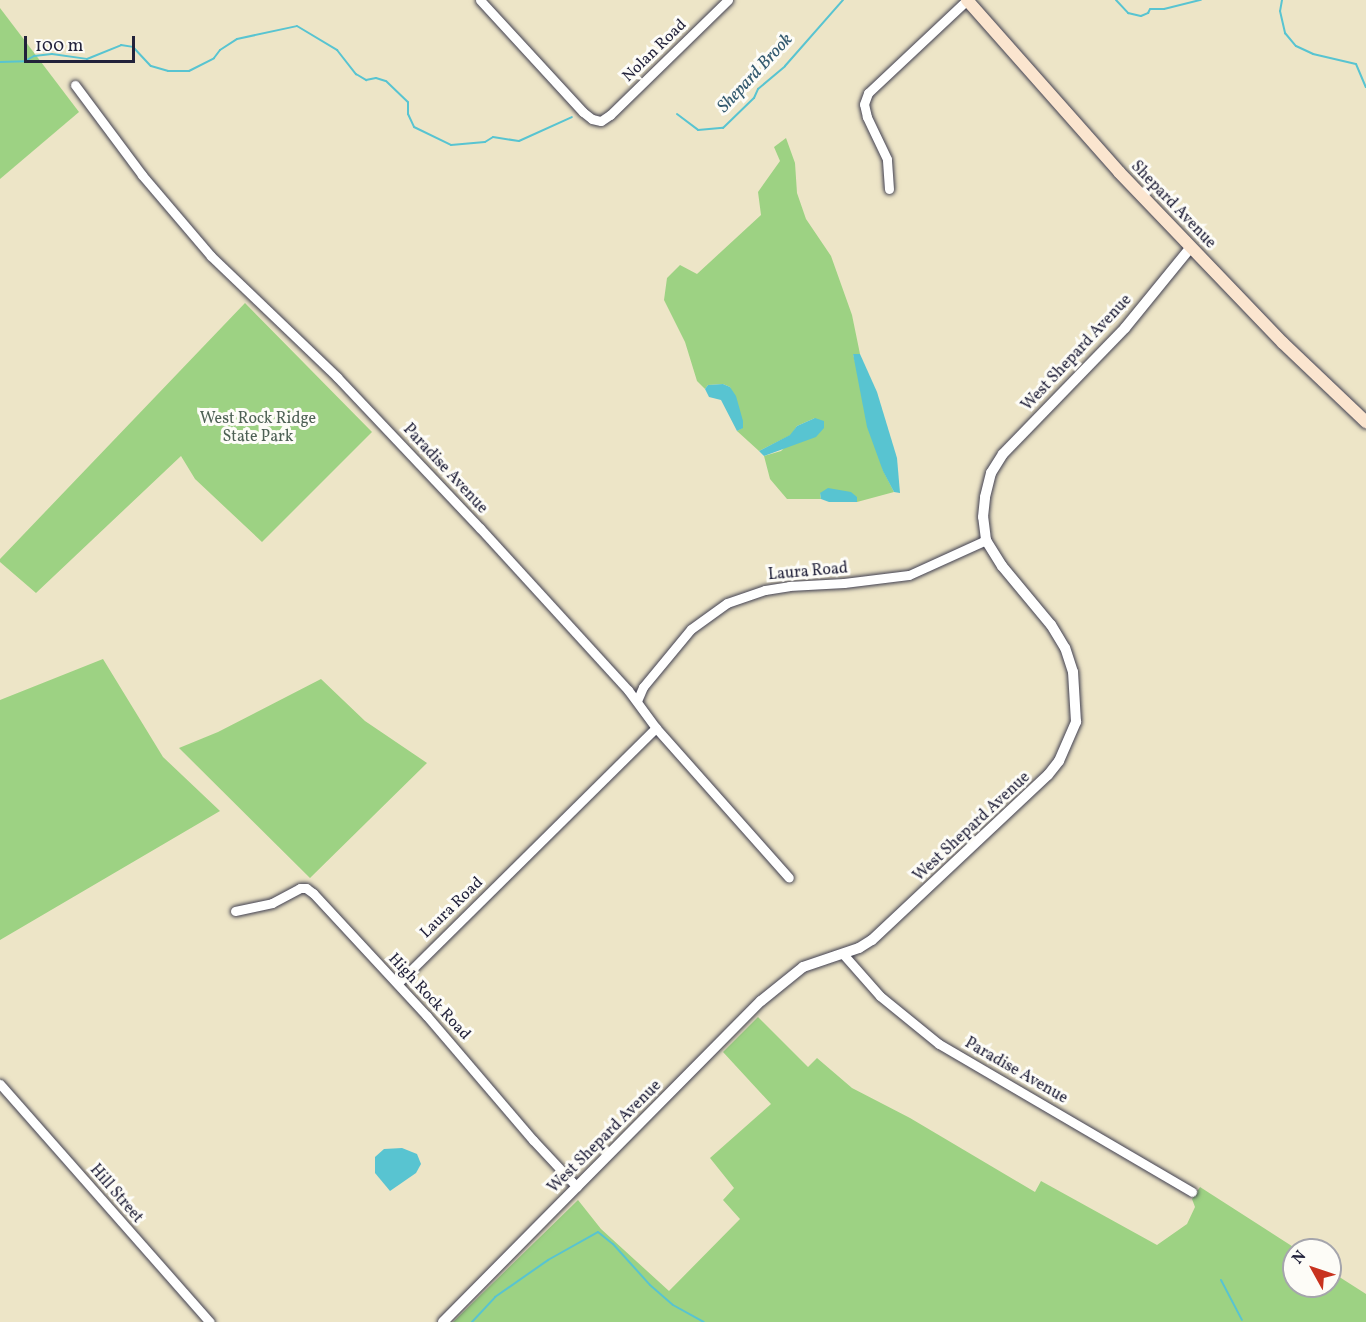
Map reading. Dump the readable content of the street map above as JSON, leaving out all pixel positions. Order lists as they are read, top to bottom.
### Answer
{
  "streets": {
    "main road": ["Shepard Avenue"],
    "street": [
      "Nolan Road",
      "West Shepard Avenue",
      "Paradise Avenue",
      "Laura Road",
      "High Rock Road",
      "Hill Street"
    ]
  },
  "crossings": [
    ["Shepard Avenue", "West Shepard Avenue"],
    ["West Shepard Avenue", "Paradise Avenue"],
    ["West Shepard Avenue", "Laura Road"],
    ["West Shepard Avenue", "High Rock Road"],
    ["Paradise Avenue", "Laura Road"],
    ["Laura Road", "High Rock Road"]
  ],
  "water": ["Shepard Brook"],
  "parks": ["West Rock Ridge State Park"],
  "scale_bar": "100 m",
  "north": "top left"
}
